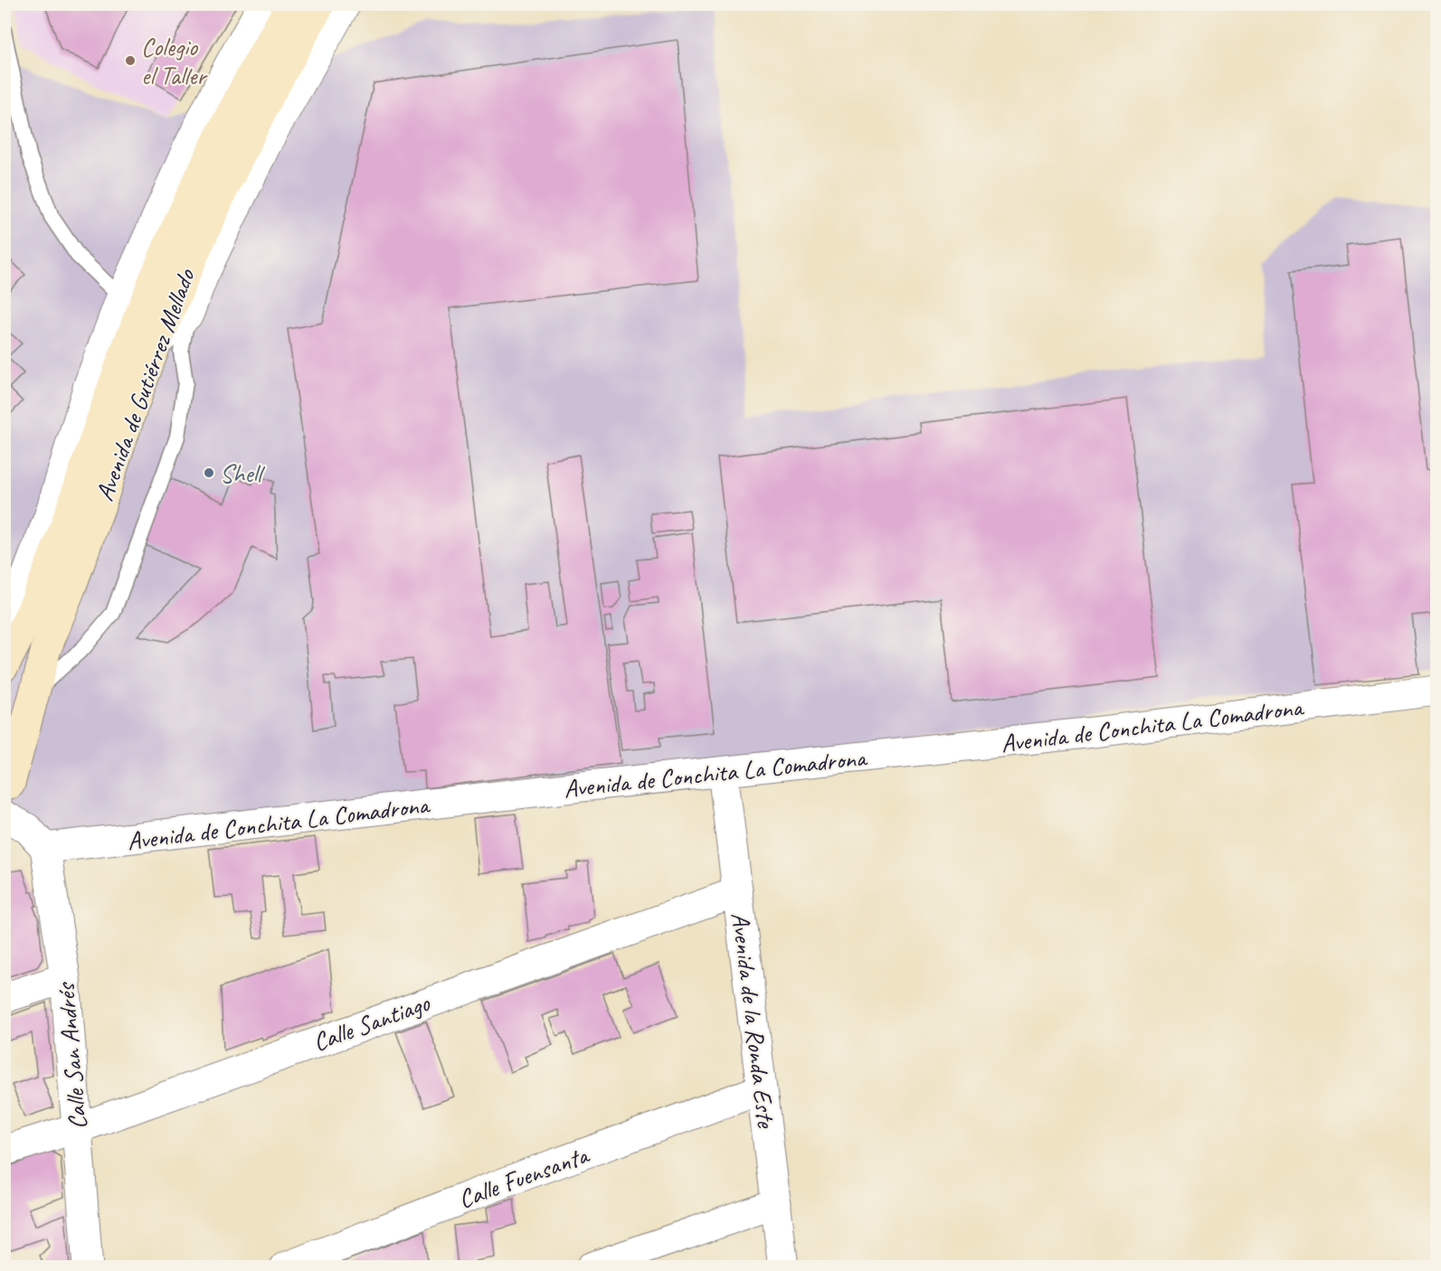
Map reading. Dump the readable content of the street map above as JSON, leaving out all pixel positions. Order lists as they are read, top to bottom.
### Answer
{
  "streets": {
    "main road": ["Avenida de Gutiérrez Mellado"],
    "street": [
      "Avenida de Conchita La Comadrona",
      "Avenida de la Ronda Este",
      "Calle Santiago",
      "Calle San Andrés",
      "Calle Fuensanta"
    ]
  },
  "crossings": [
    ["Avenida de Conchita La Comadrona", "Avenida de la Ronda Este"],
    ["Avenida de Conchita La Comadrona", "Calle San Andrés"],
    ["Avenida de la Ronda Este", "Calle Santiago"],
    ["Avenida de la Ronda Este", "Calle Fuensanta"],
    ["Calle Santiago", "Calle San Andrés"]
  ],
  "places": ["Colegio el Taller", "Shell"]
}
